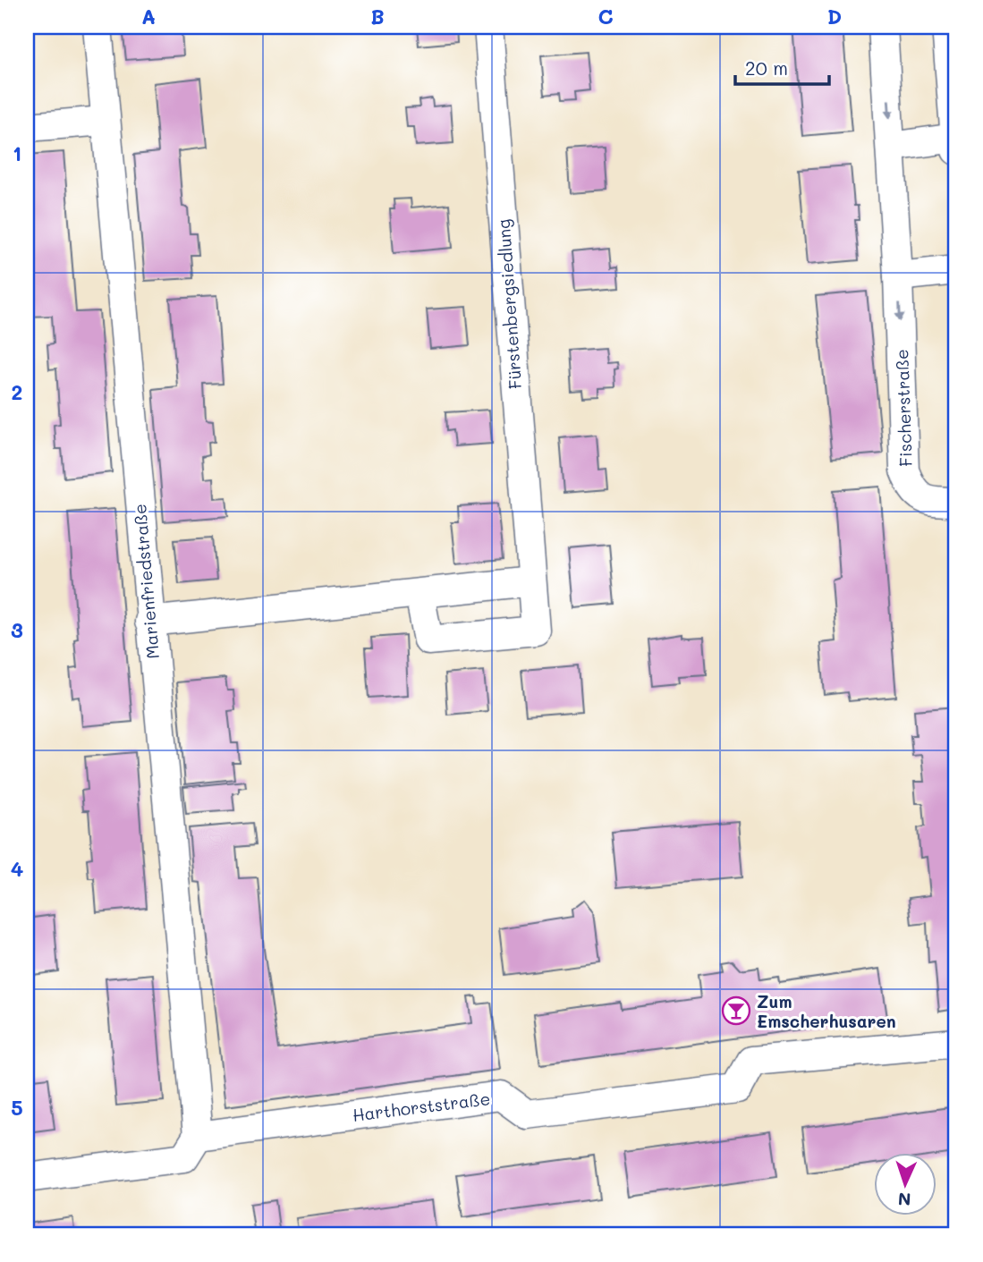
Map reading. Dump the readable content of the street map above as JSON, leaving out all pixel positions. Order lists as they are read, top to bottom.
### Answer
{
  "streets": {
    "street": [
      "Fürstenbergsiedlung",
      "Fischerstraße",
      "Marienfriedstraße",
      "Harthorststraße"
    ]
  },
  "crossings": [
    ["Marienfriedstraße", "Harthorststraße"]
  ],
  "places": {
    "bar": ["Zum Emscherhusaren"]
  },
  "scale_bar": "20 m",
  "north": "bottom",
  "grid": {
    "columns": [
      "A",
      "B",
      "C",
      "D"
    ],
    "rows": [
      "1",
      "2",
      "3",
      "4",
      "5"
    ]
  }
}
